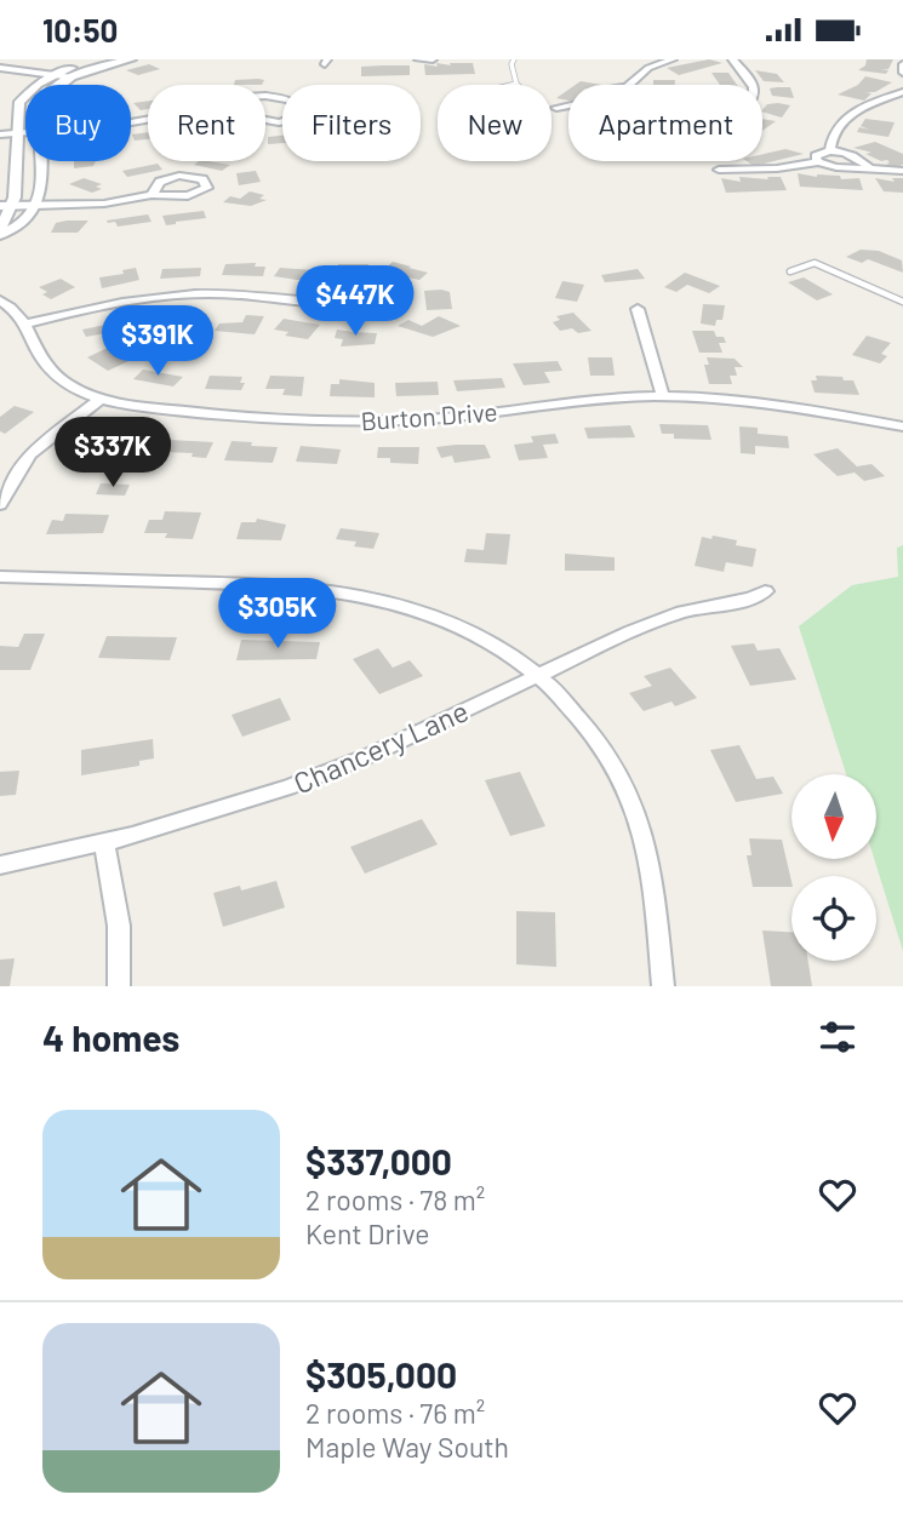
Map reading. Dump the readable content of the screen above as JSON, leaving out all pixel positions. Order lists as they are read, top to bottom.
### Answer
{
  "streets": {
    "street": ["Burton Drive", "Chancery Lane"]
  },
  "north": "bottom",
  "page": {
    "status": "10:50",
    "chip": [
      "Buy",
      "Rent",
      "Filters",
      "New",
      "Apartment"
    ],
    "price": [
      "$447K",
      "$391K",
      "$337K",
      "$305K"
    ],
    "heading": "4 homes",
    "list": [
      {
        "name": "$337,000",
        "note": "2 rooms · 78 m² · Kent Drive"
      },
      {
        "name": "$305,000",
        "note": "2 rooms · 76 m² · Maple Way South"
      }
    ]
  }
}
